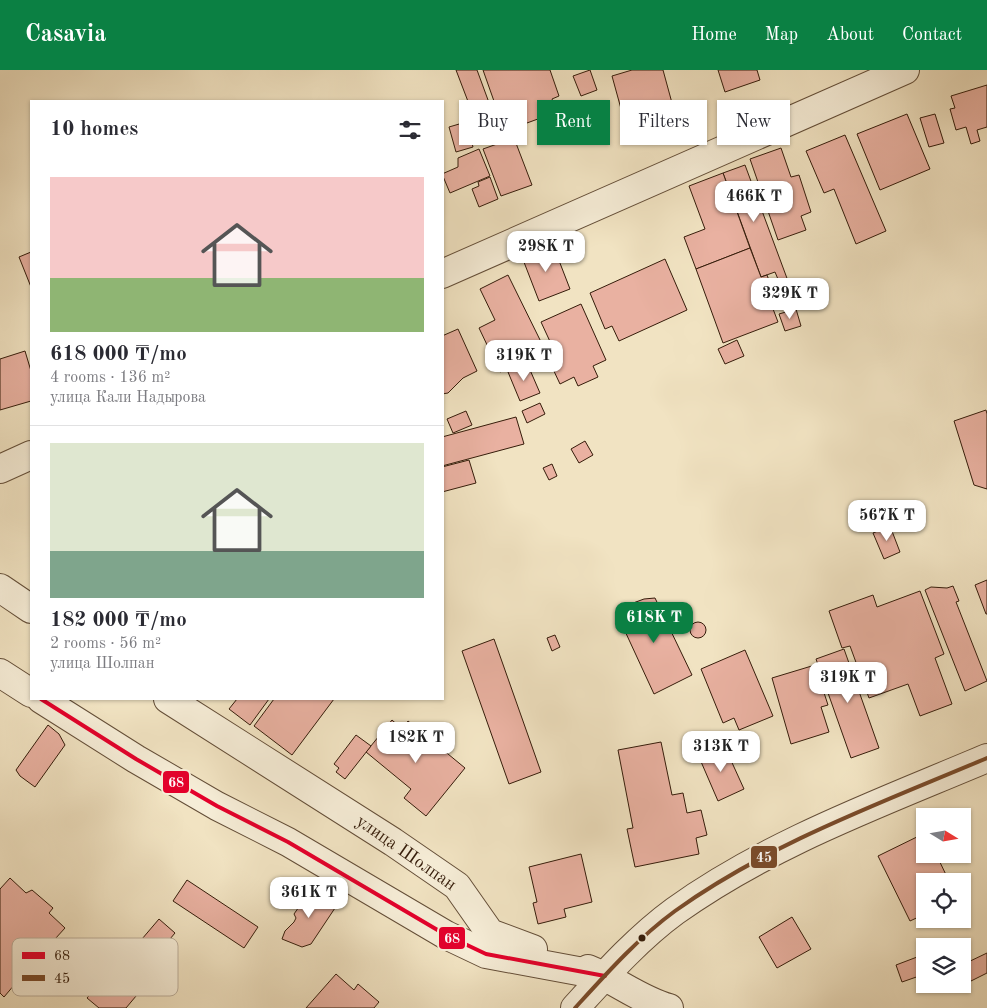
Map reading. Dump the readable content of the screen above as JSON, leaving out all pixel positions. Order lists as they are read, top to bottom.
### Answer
{
  "streets": {
    "street": ["улица Шолпан"]
  },
  "lines": ["transit line 68", "transit line 45"],
  "legend": ["68", "45"],
  "north": "right",
  "page": {
    "header": "Casavia",
    "nav": [
      "Home",
      "Map",
      "About",
      "Contact"
    ],
    "chip": [
      "Buy",
      "Rent",
      "Filters",
      "New"
    ],
    "heading": "10 homes",
    "list": [
      {
        "name": "618 000 ₸/mo",
        "note": "4 rooms · 136 m² · улица Кали Надырова"
      },
      {
        "name": "182 000 ₸/mo",
        "note": "2 rooms · 56 m² · улица Шолпан"
      }
    ],
    "price": [
      "466K ₸",
      "298K ₸",
      "329K ₸",
      "319K ₸",
      "567K ₸",
      "618K ₸",
      "319K ₸",
      "182K ₸",
      "313K ₸",
      "361K ₸"
    ]
  }
}
